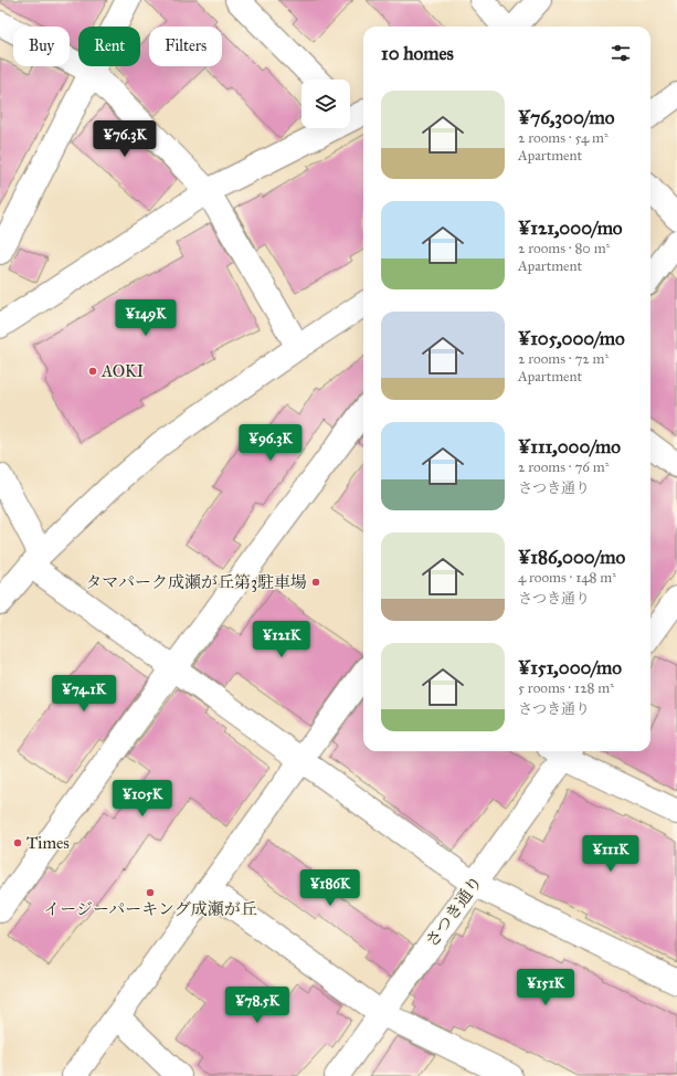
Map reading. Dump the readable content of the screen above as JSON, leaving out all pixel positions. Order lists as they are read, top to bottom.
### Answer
{
  "streets": {
    "street": ["さつき通り"]
  },
  "places": [
    "AOKI",
    "タマパーク成瀬が丘第3駐車場",
    "Times",
    "イージーパーキング成瀬が丘"
  ],
  "page": {
    "chip": ["Buy", "Rent", "Filters"],
    "heading": "10 homes",
    "list": [
      {
        "name": "¥76,300/mo",
        "note": "2 rooms · 54 m² · Apartment"
      },
      {
        "name": "¥121,000/mo",
        "note": "2 rooms · 80 m² · Apartment"
      },
      {
        "name": "¥105,000/mo",
        "note": "2 rooms · 72 m² · Apartment"
      },
      {
        "name": "¥111,000/mo",
        "note": "2 rooms · 76 m² · さつき通り"
      },
      {
        "name": "¥186,000/mo",
        "note": "4 rooms · 148 m² · さつき通り"
      },
      {
        "name": "¥151,000/mo",
        "note": "5 rooms · 128 m² · さつき通り"
      }
    ],
    "price": [
      "¥76.3K",
      "¥149K",
      "¥96.3K",
      "¥121K",
      "¥74.1K",
      "¥105K",
      "¥111K",
      "¥186K",
      "¥151K",
      "¥78.5K"
    ]
  }
}
